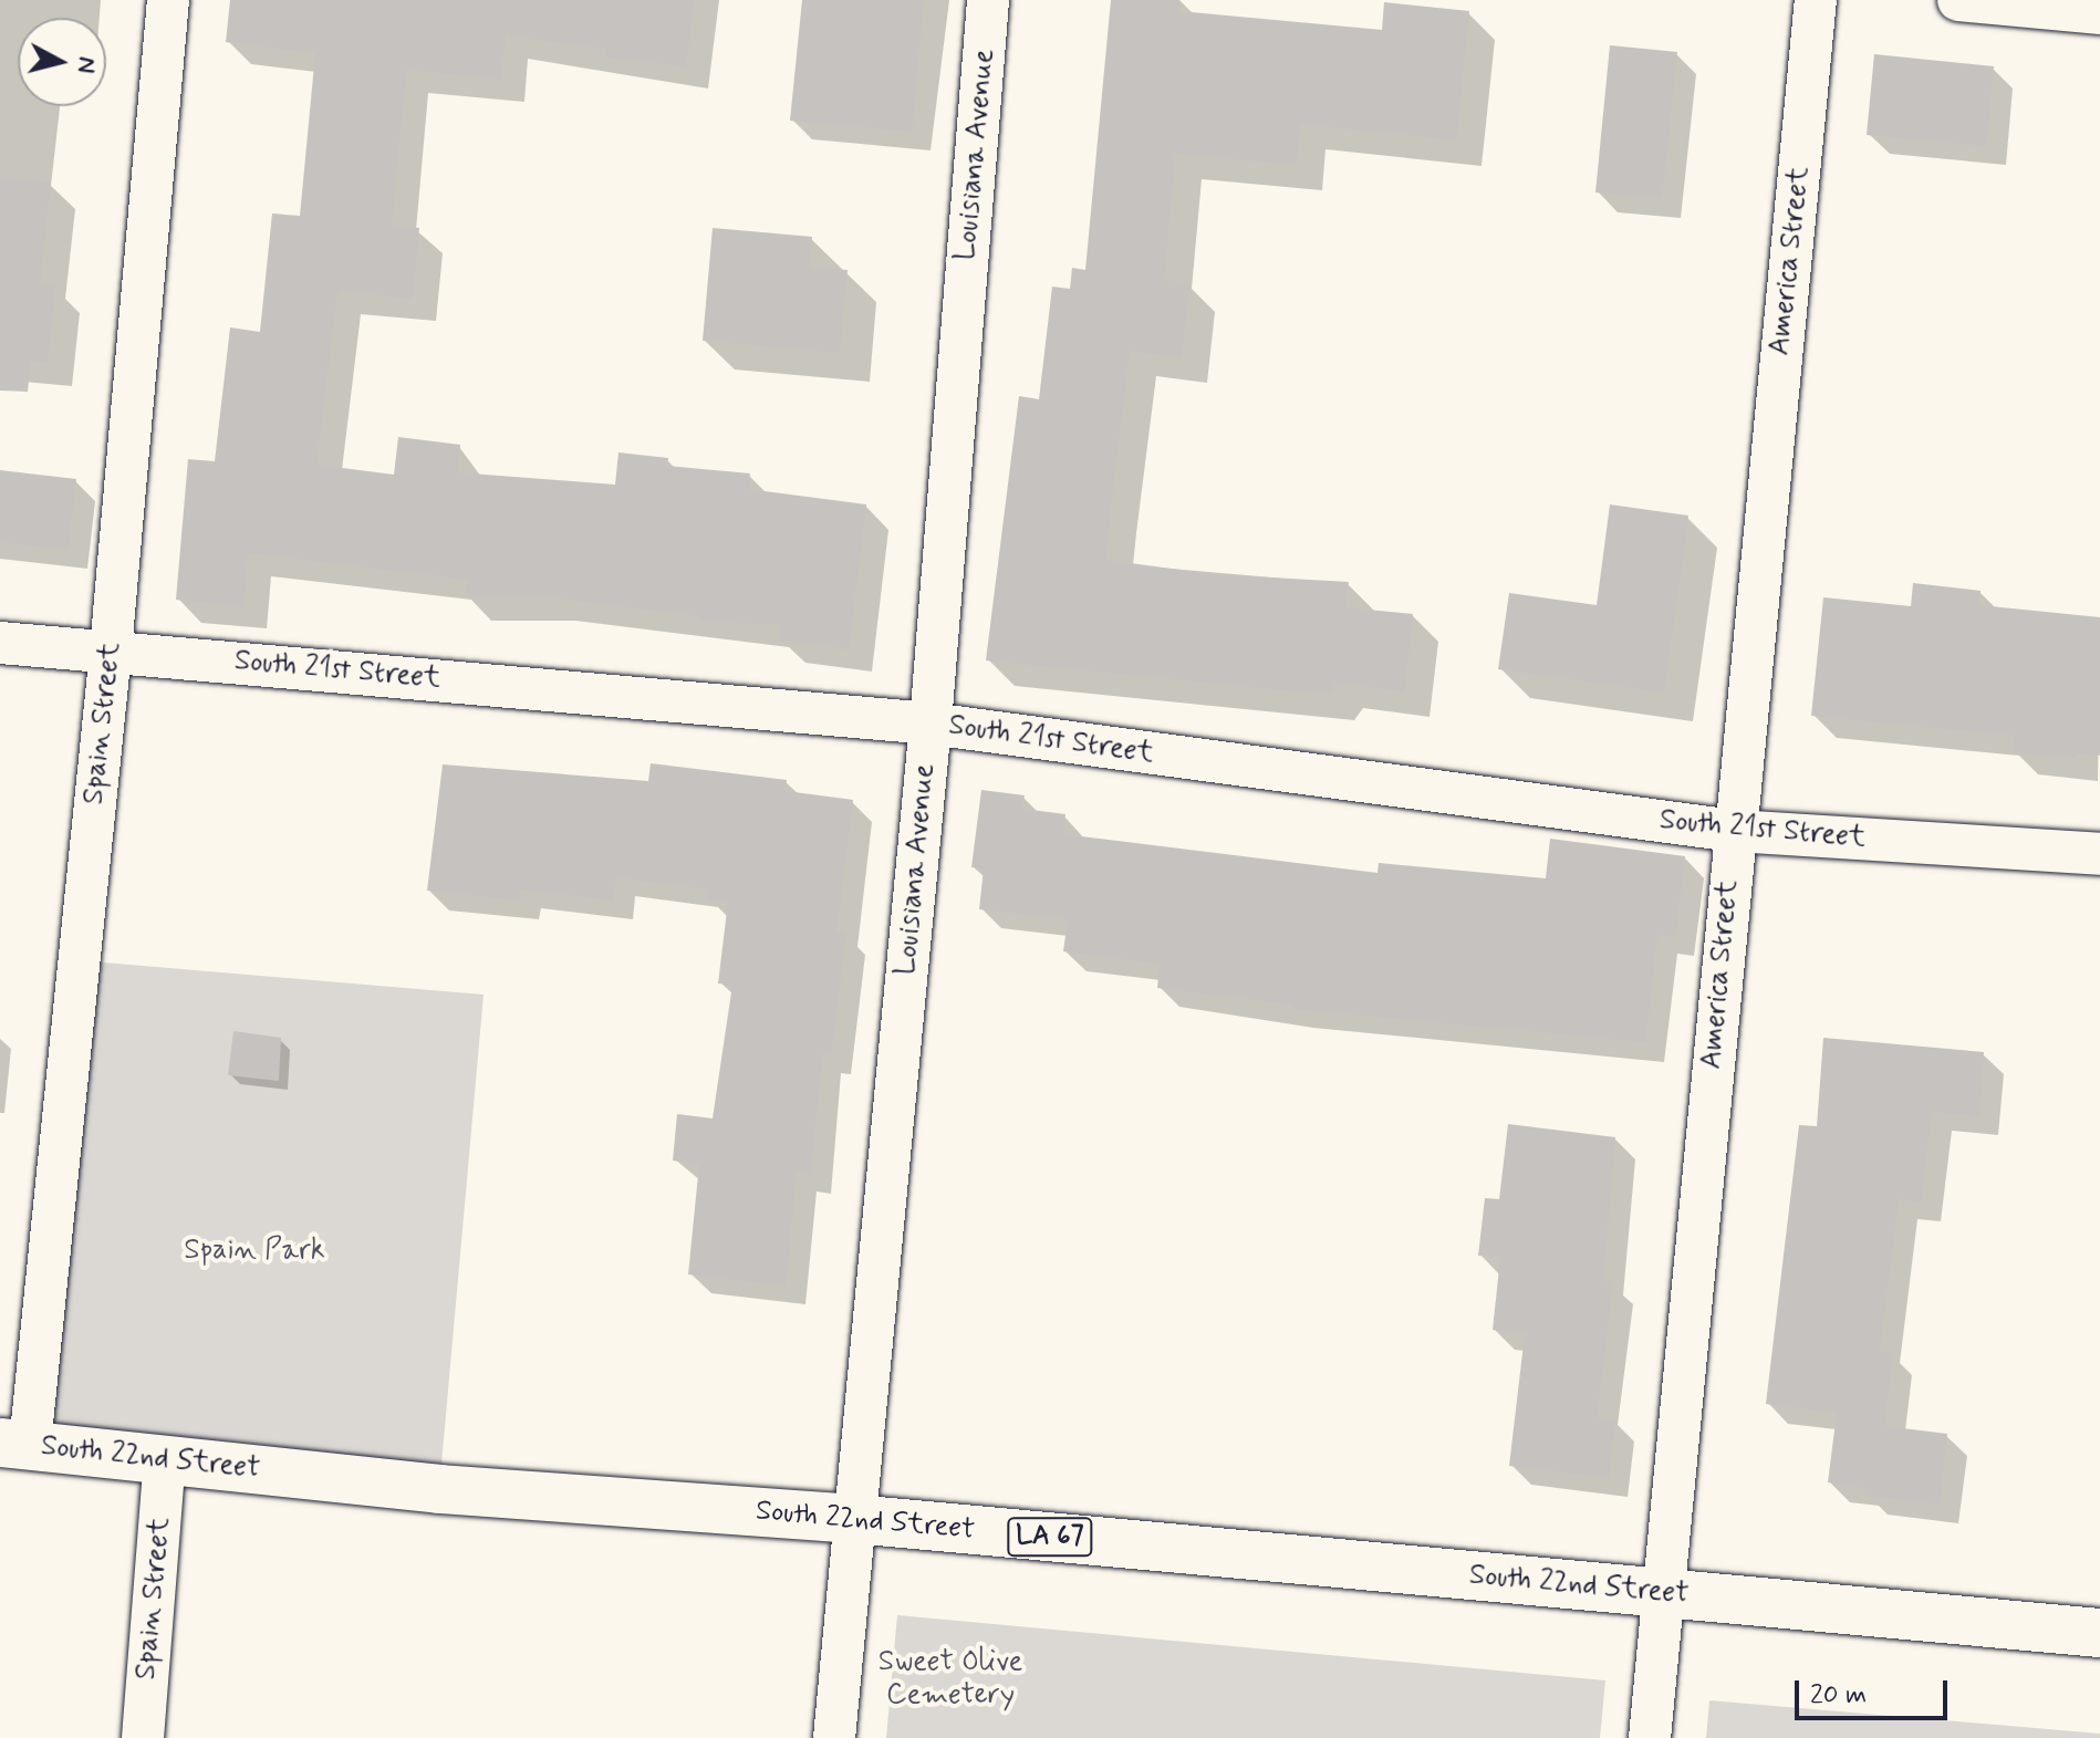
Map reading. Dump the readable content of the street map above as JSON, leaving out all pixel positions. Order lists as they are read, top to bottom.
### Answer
{
  "streets": {
    "main road": ["South 22nd Street", "LA 67"],
    "street": [
      "Louisiana Avenue",
      "America Street",
      "South 21st Street",
      "Spain Street"
    ]
  },
  "crossings": [
    ["Louisiana Avenue", "South 21st Street"],
    ["Louisiana Avenue", "South 22nd Street"],
    ["America Street", "South 21st Street"],
    ["America Street", "South 22nd Street"],
    ["South 21st Street", "Spain Street"],
    ["Spain Street", "South 22nd Street"]
  ],
  "parks": ["Spain Park", "Sweet Olive Cemetery"],
  "scale_bar": "20 m",
  "north": "right"
}
